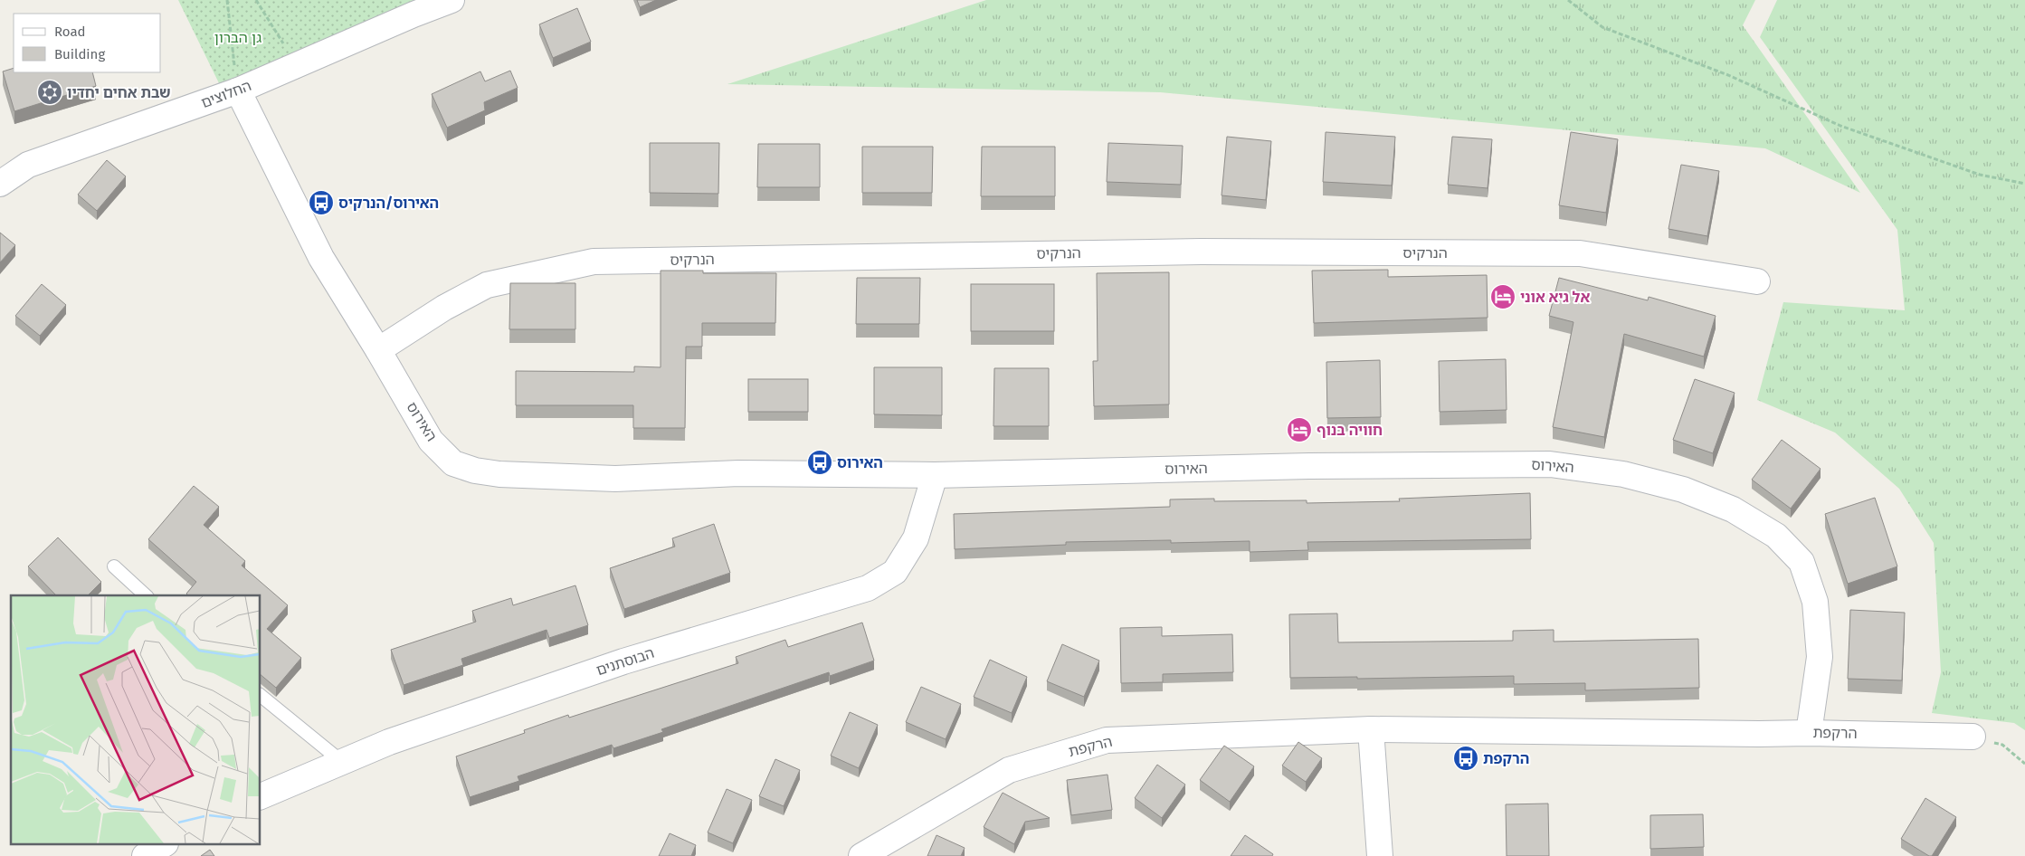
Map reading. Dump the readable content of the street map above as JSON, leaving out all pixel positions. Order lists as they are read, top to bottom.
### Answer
{
  "streets": {
    "street": [
      "החלוצים",
      "הנרקיס",
      "האירוס",
      "הבוסתנים",
      "הרקפת"
    ]
  },
  "crossings": [
    ["החלוצים", "האירוס"],
    ["הנרקיס", "האירוס"],
    ["האירוס", "הבוסתנים"],
    ["האירוס", "הרקפת"]
  ],
  "parks": ["גן הברון"],
  "places": {
    "synagogue": ["שבת אחים יחדיו"],
    "bus stop": ["האירוס/הנרקיס", "האירוס", "הרקפת"],
    "hotel": ["אל גיא אוני", "חוויה בנוף"]
  },
  "legend": ["Road", "Building"]
}
